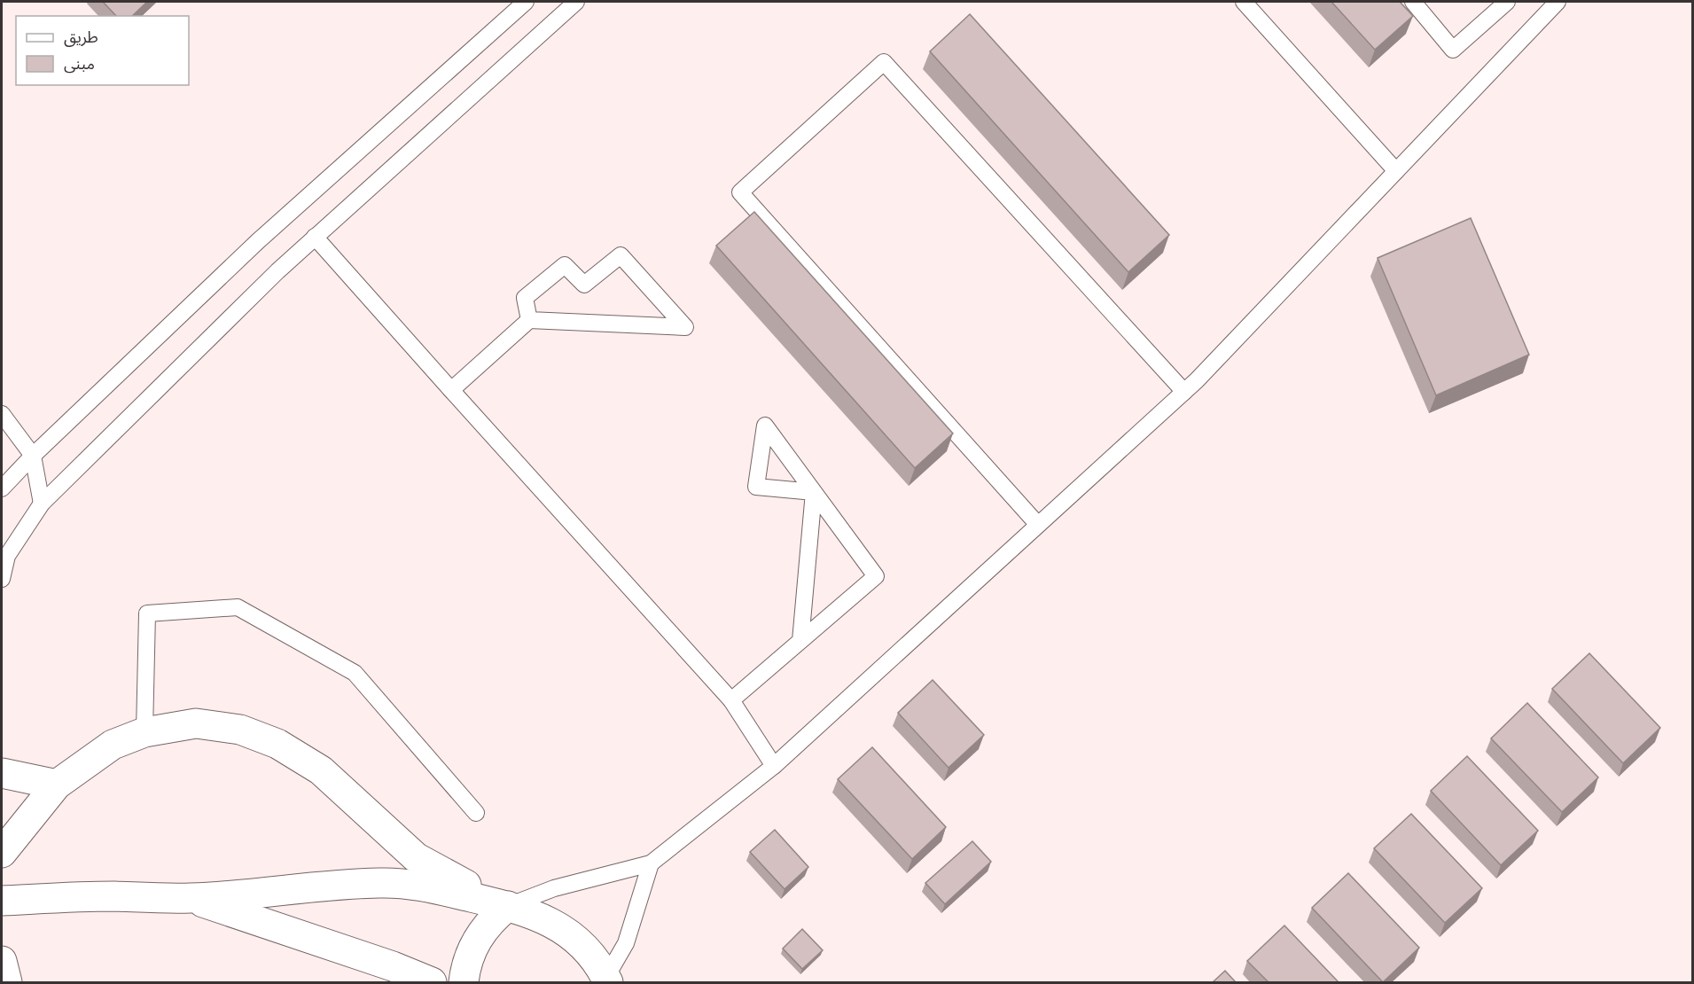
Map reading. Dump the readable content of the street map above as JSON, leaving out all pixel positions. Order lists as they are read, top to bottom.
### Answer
{
  "legend": ["طريق", "مبنى"]
}
